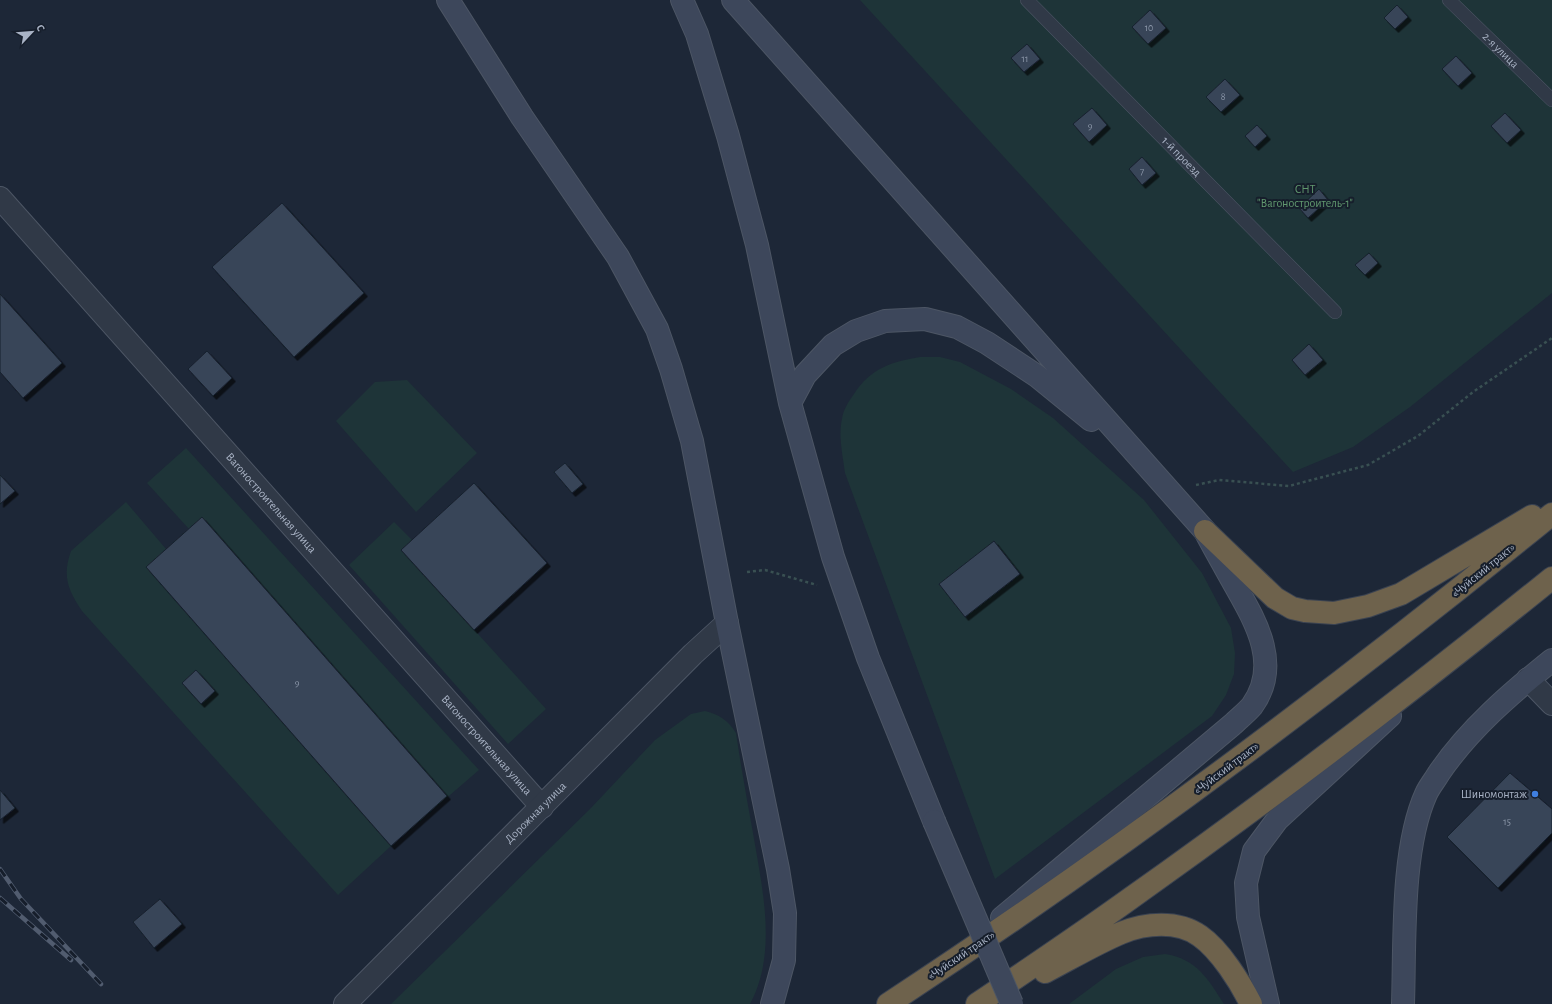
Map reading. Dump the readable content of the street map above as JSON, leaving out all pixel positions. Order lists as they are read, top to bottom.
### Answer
{
  "streets": {
    "highway": ["«Чуйский тракт»"],
    "street": ["Вагоностроительная улица", "Дорожная улица"],
    "lane": ["2-я улица", "1-й проезд"]
  },
  "crossings": [
    ["Вагоностроительная улица", "Дорожная улица"]
  ],
  "parks": ["СНТ \"Вагоностроитель-1\""],
  "places": ["Шиномонтаж"],
  "house_numbers": [
    "10",
    "11",
    "8",
    "9",
    "7",
    "9",
    "15"
  ],
  "north": "top right"
}
